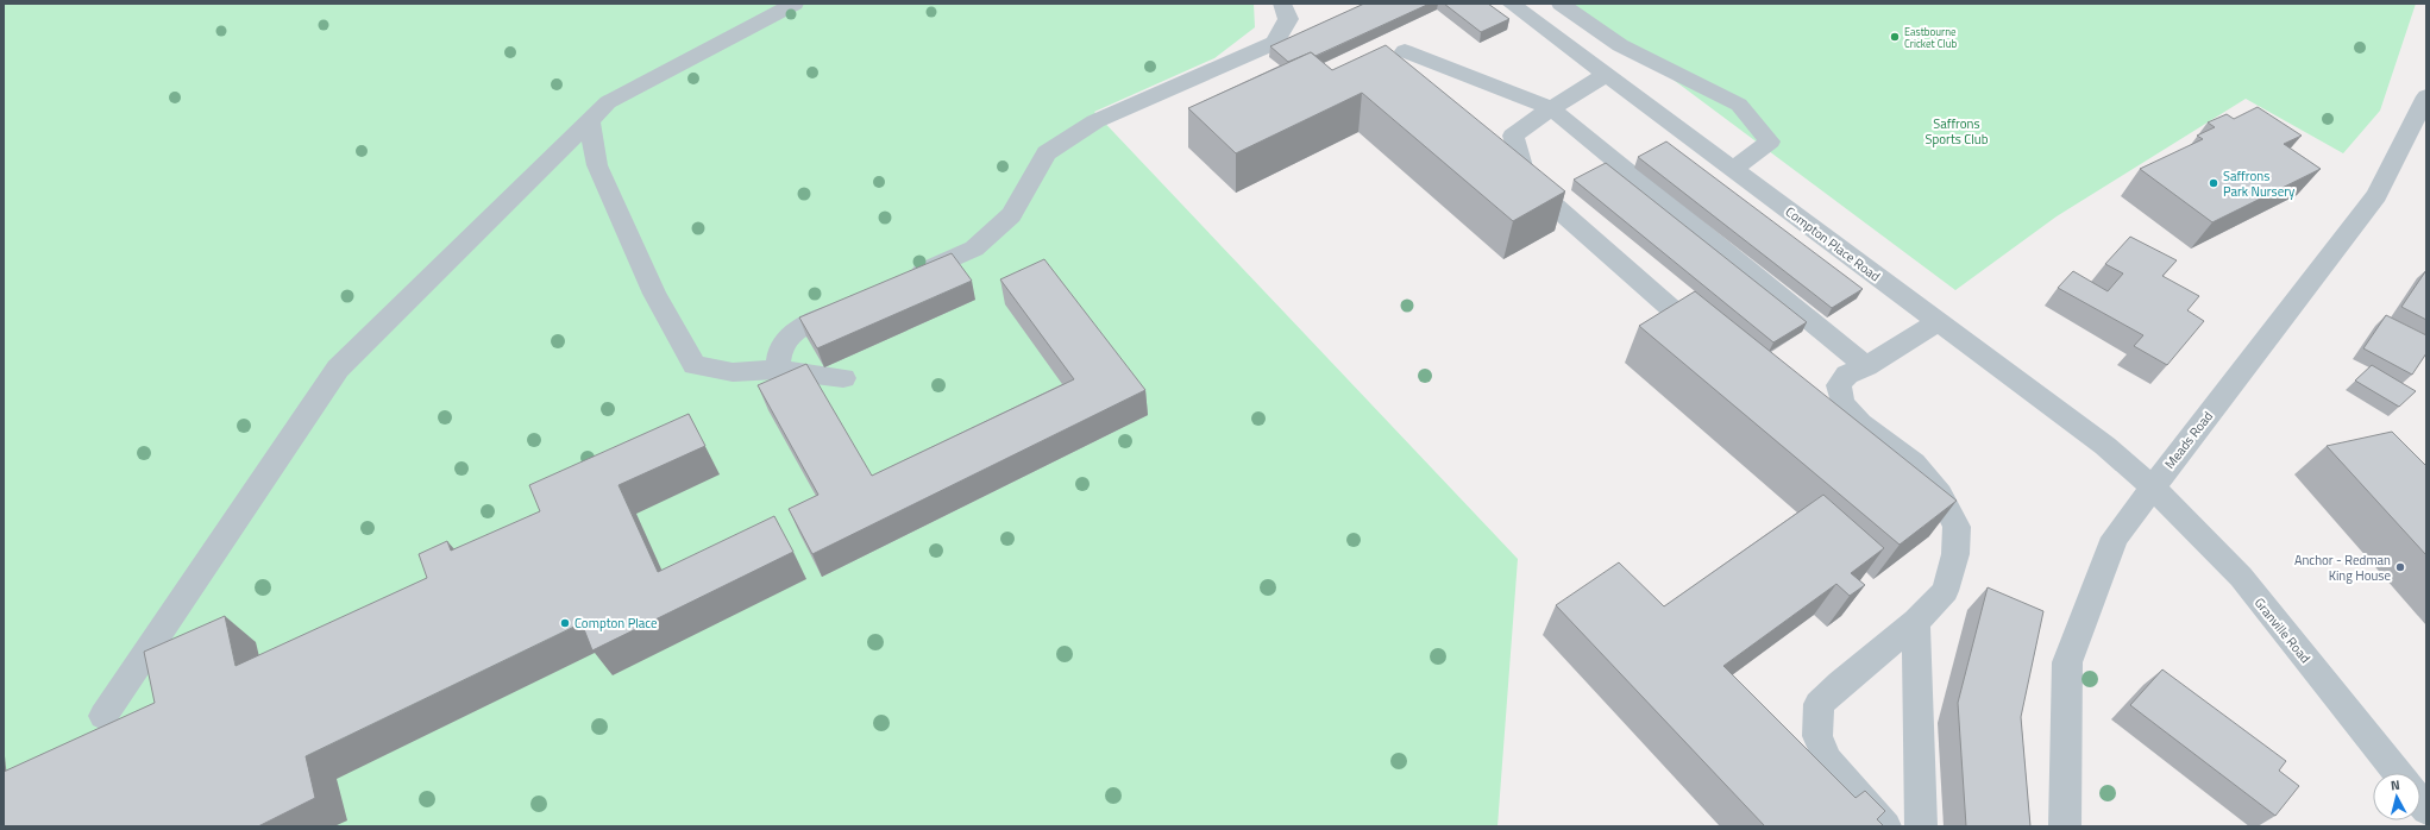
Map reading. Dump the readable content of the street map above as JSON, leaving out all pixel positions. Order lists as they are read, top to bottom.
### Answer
{
  "streets": {
    "street": ["Compton Place Road", "Meads Road", "Granville Road"]
  },
  "crossings": [
    ["Compton Place Road", "Meads Road"],
    ["Compton Place Road", "Granville Road"],
    ["Meads Road", "Granville Road"]
  ],
  "parks": ["Saffrons Sports Club"],
  "places": [
    "Eastbourne Cricket Club",
    "Saffrons Park Nursery",
    "Anchor - Redman King House",
    "Compton Place"
  ],
  "north": "top"
}
